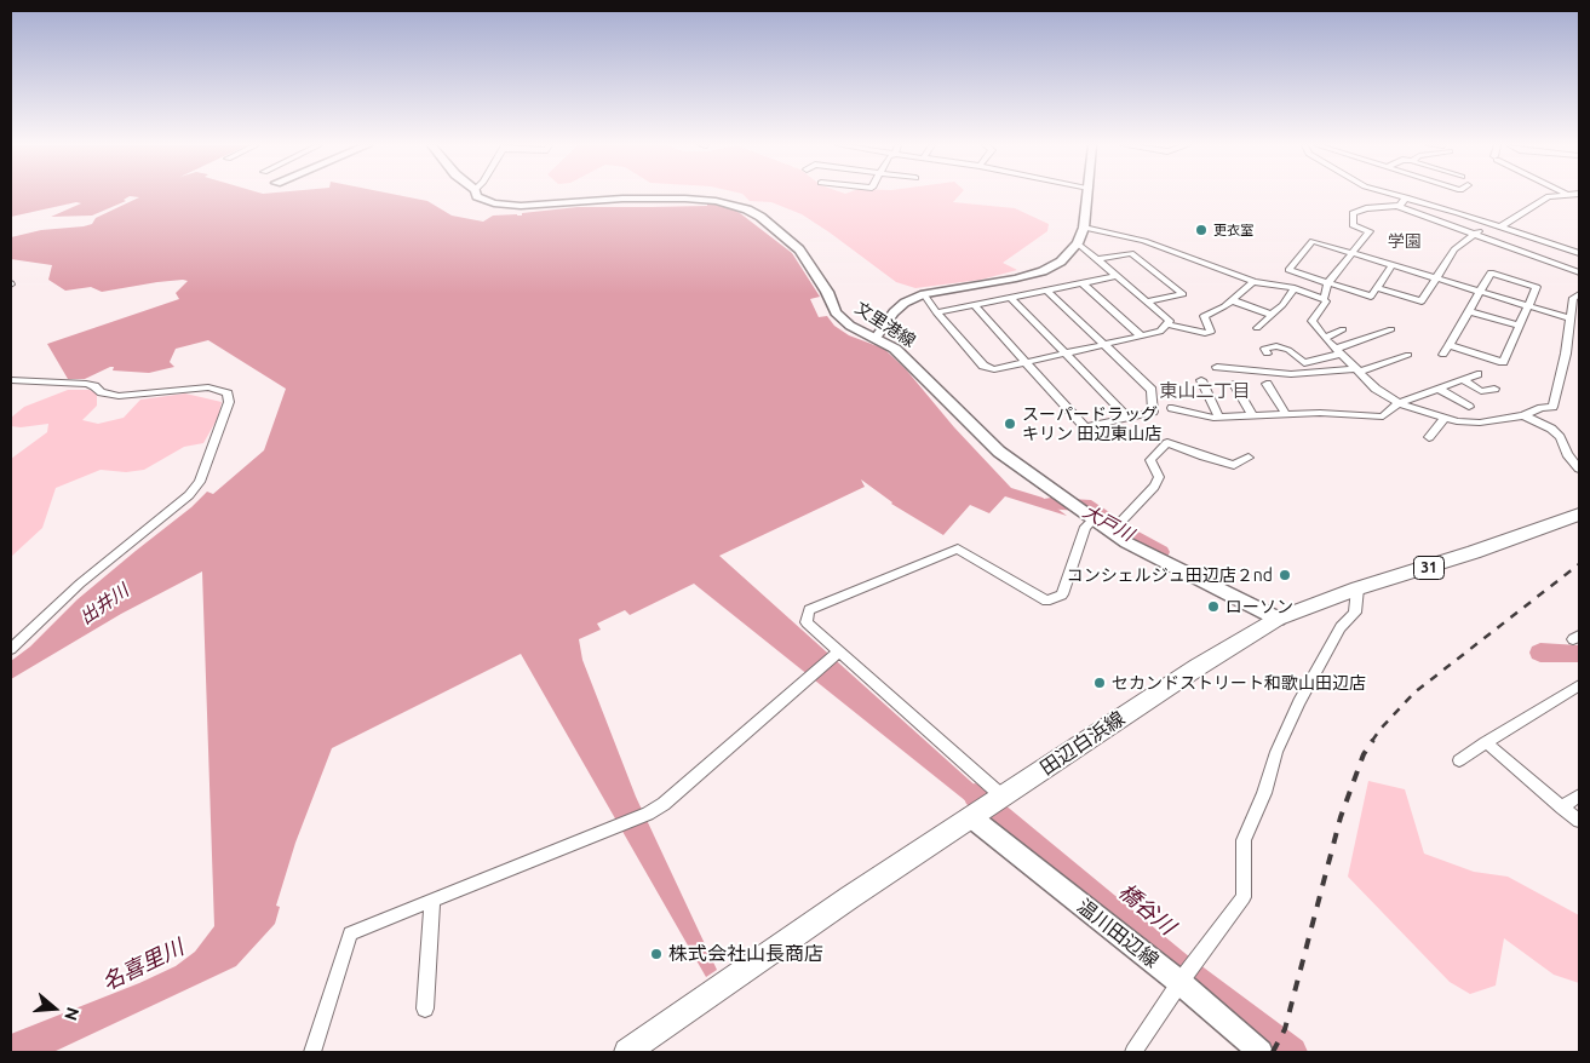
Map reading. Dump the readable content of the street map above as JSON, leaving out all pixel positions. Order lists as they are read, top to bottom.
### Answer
{
  "streets": {
    "main road": [
      "文里港線",
      "31",
      "田辺白浜線",
      "温川田辺線"
    ]
  },
  "crossings": [
    ["文里港線", "田辺白浜線"],
    ["田辺白浜線", "温川田辺線"]
  ],
  "districts": ["学園", "東山二丁目"],
  "water": [
    "大戸川",
    "出井川",
    "橋谷川",
    "名喜里川"
  ],
  "places": [
    "更衣室",
    "スーパードラッグ キリン 田辺東山店",
    "コンシェルジュ田辺店２nd",
    "ローソン",
    "セカンドストリート和歌山田辺店",
    "株式会社山長商店"
  ],
  "north": "right"
}
